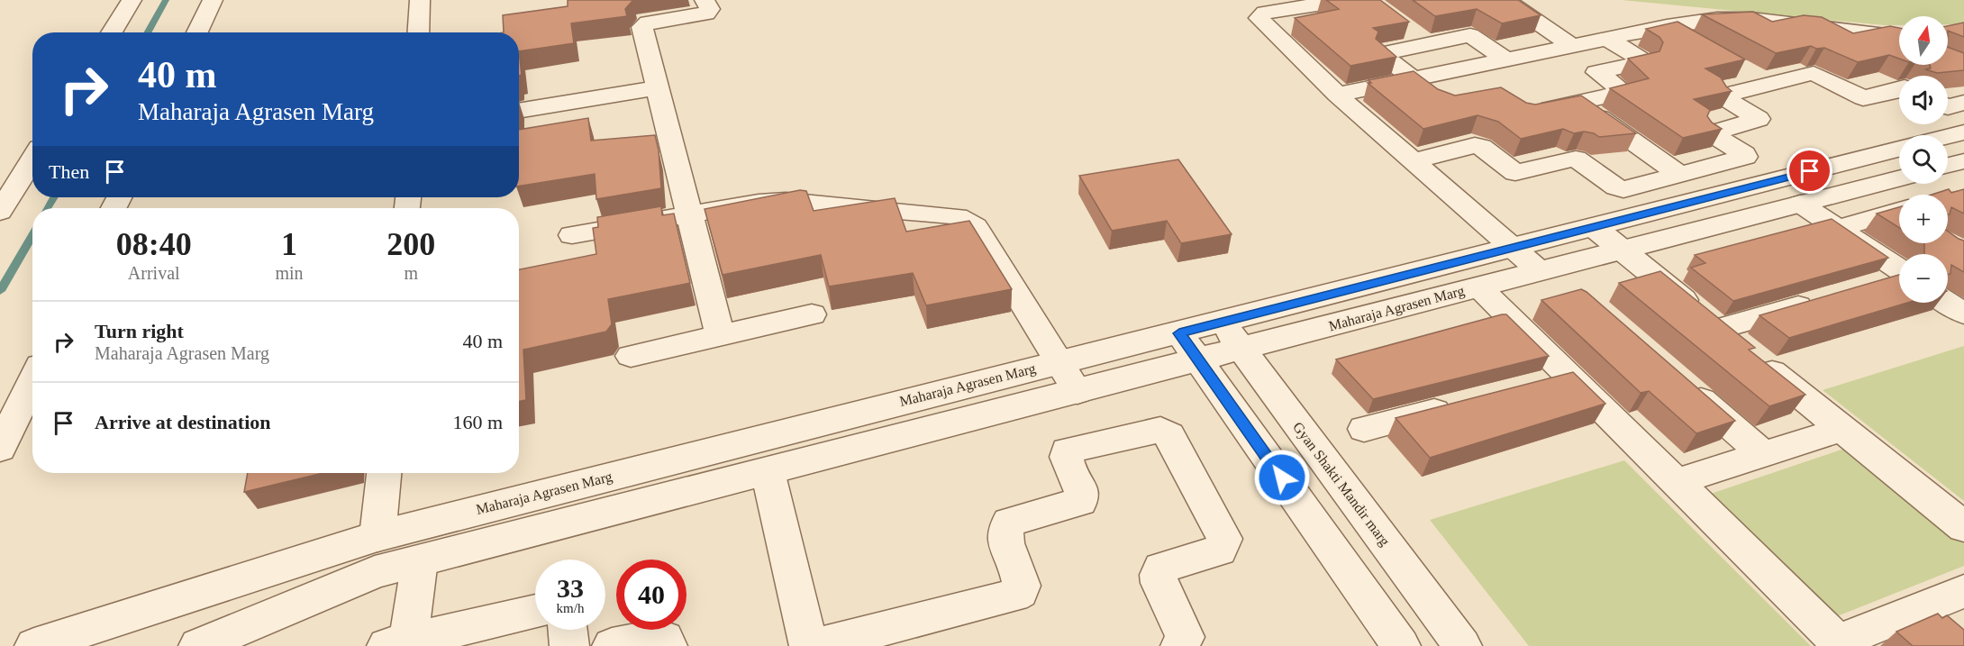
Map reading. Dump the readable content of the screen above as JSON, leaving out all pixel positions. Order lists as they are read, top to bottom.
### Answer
{
  "streets": {
    "street": ["Maharaja Agrasen Marg", "Gyan Shakti Mandir marg"]
  },
  "crossings": [
    ["Maharaja Agrasen Marg", "Gyan Shakti Mandir marg"]
  ],
  "north": "top",
  "page": {
    "map_buttons": ["+", "−"],
    "turn": ["40 m", "Maharaja Agrasen Marg"],
    "then": "Then",
    "eta": [
      "08:40",
      "Arrival",
      "1",
      "min",
      "200",
      "m"
    ],
    "list": [
      {
        "name": "Turn right",
        "note": "Maharaja Agrasen Marg",
        "value": "40 m"
      },
      {
        "name": "Arrive at destination",
        "value": "160 m"
      }
    ],
    "speed": "33 km/h",
    "limit": "40"
  }
}
